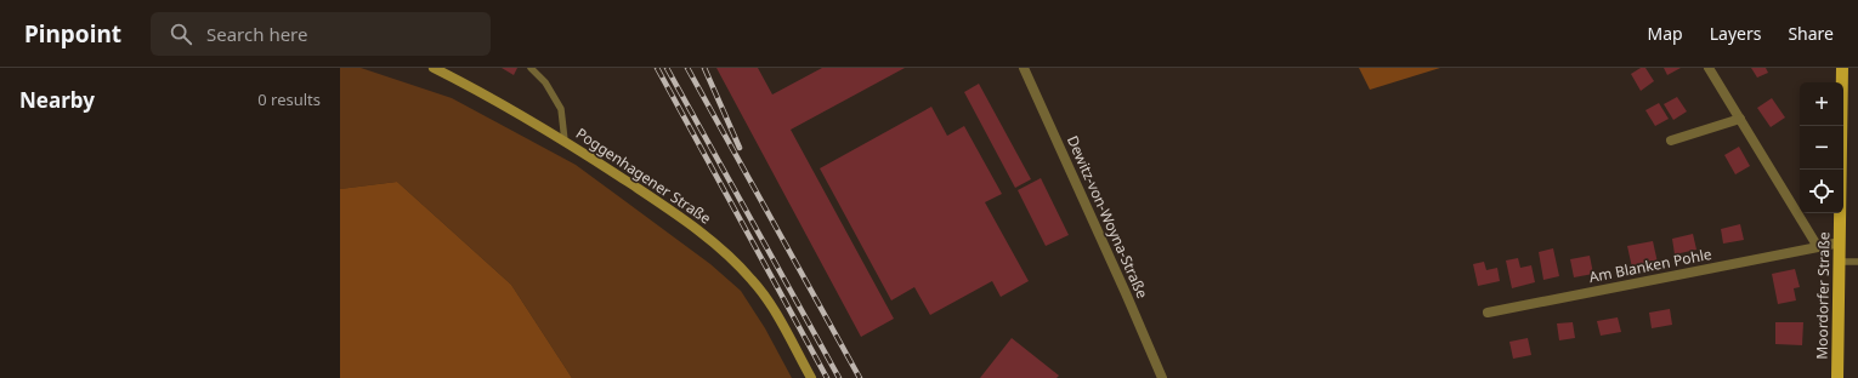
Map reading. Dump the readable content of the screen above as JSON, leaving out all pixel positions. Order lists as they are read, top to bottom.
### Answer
{
  "streets": {
    "main road": ["Moordorfer Straße"],
    "street": ["Poggenhagener Straße", "Dewitz-von-Woyna-Straße", "Am Blanken Pohle"]
  },
  "crossings": [
    ["Am Blanken Pohle", "Moordorfer Straße"]
  ],
  "page": {
    "header": "Pinpoint",
    "search": "Search here",
    "nav": ["Map", "Layers", "Share"],
    "heading": ["Nearby", "0 results"],
    "map_buttons": ["+", "−"]
  }
}
